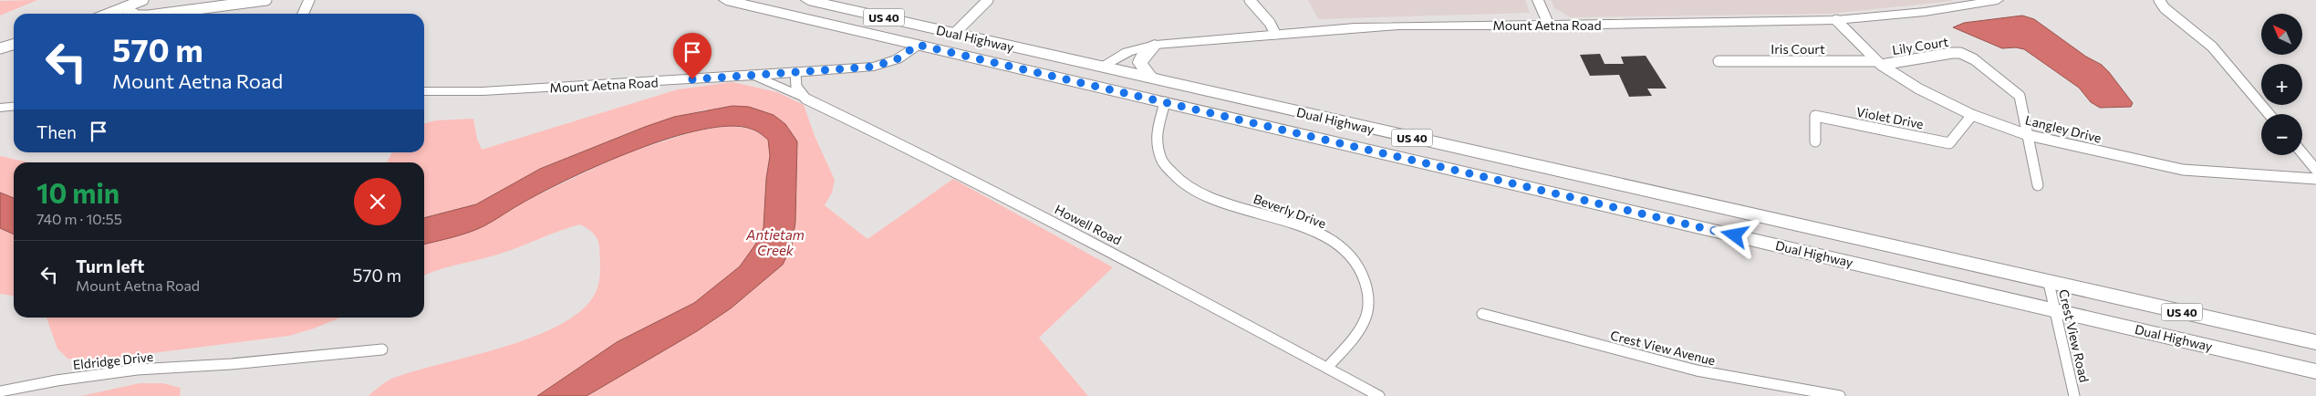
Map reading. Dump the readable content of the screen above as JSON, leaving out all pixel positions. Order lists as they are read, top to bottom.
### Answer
{
  "streets": {
    "main road": ["US 40", "Dual Highway"],
    "street": [
      "Mount Aetna Road",
      "Lily Court",
      "Iris Court",
      "Violet Drive",
      "Langley Drive",
      "Beverly Drive",
      "Howell Road",
      "Crest View Road",
      "Crest View Avenue",
      "Eldridge Drive"
    ]
  },
  "crossings": [
    ["Mount Aetna Road", "Dual Highway"],
    ["Mount Aetna Road", "Langley Drive"],
    ["Dual Highway", "Beverly Drive"],
    ["Dual Highway", "Crest View Road"],
    ["Lily Court", "Iris Court"],
    ["Lily Court", "Langley Drive"],
    ["Iris Court", "Langley Drive"],
    ["Violet Drive", "Langley Drive"],
    ["Beverly Drive", "Howell Road"]
  ],
  "water": ["Antietam Creek"],
  "north": "top left",
  "page": {
    "map_buttons": ["+", "−"],
    "turn": ["570 m", "Mount Aetna Road"],
    "then": "Then",
    "heading": ["10 min", "740 m · 10:55"],
    "list": [
      {
        "name": "Turn left",
        "note": "Mount Aetna Road",
        "value": "570 m"
      }
    ]
  }
}
